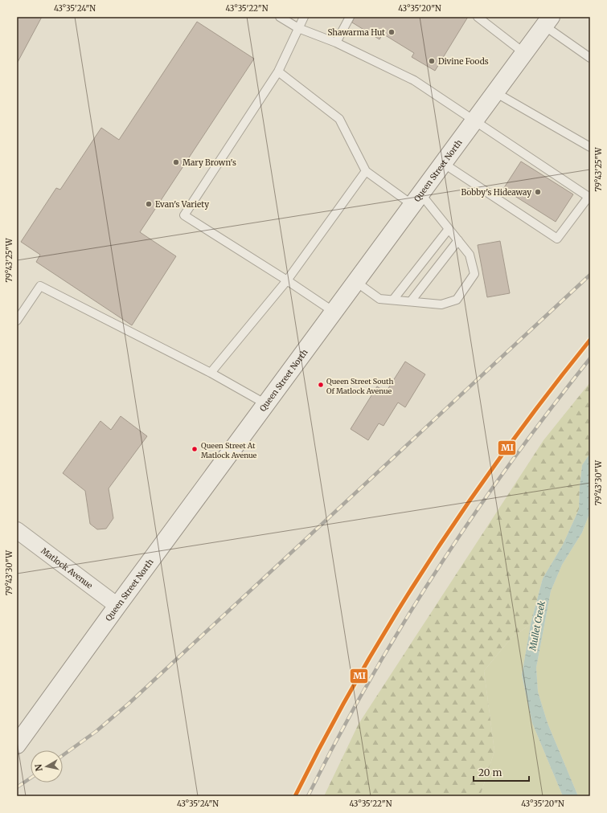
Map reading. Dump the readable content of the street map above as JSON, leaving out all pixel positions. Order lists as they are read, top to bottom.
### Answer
{
  "streets": {
    "main road": ["Queen Street North"],
    "street": ["Matlock Avenue"]
  },
  "crossings": [
    ["Queen Street North", "Matlock Avenue"]
  ],
  "water": ["Mullet Creek"],
  "places": [
    "Shawarma Hut",
    "Divine Foods",
    "Mary Brown's",
    "Bobby's Hideaway",
    "Evan's Variety",
    "Queen Street South Of Matlock Avenue",
    "Queen Street At Matlock Avenue"
  ],
  "lines": ["transit line MI"],
  "scale_bar": "20 m",
  "north": "left",
  "coordinates": [
    "43°35'24\"N",
    "43°35'22\"N",
    "43°35'20\"N",
    "79°43'25\"W",
    "79°43'30\"W"
  ]
}
